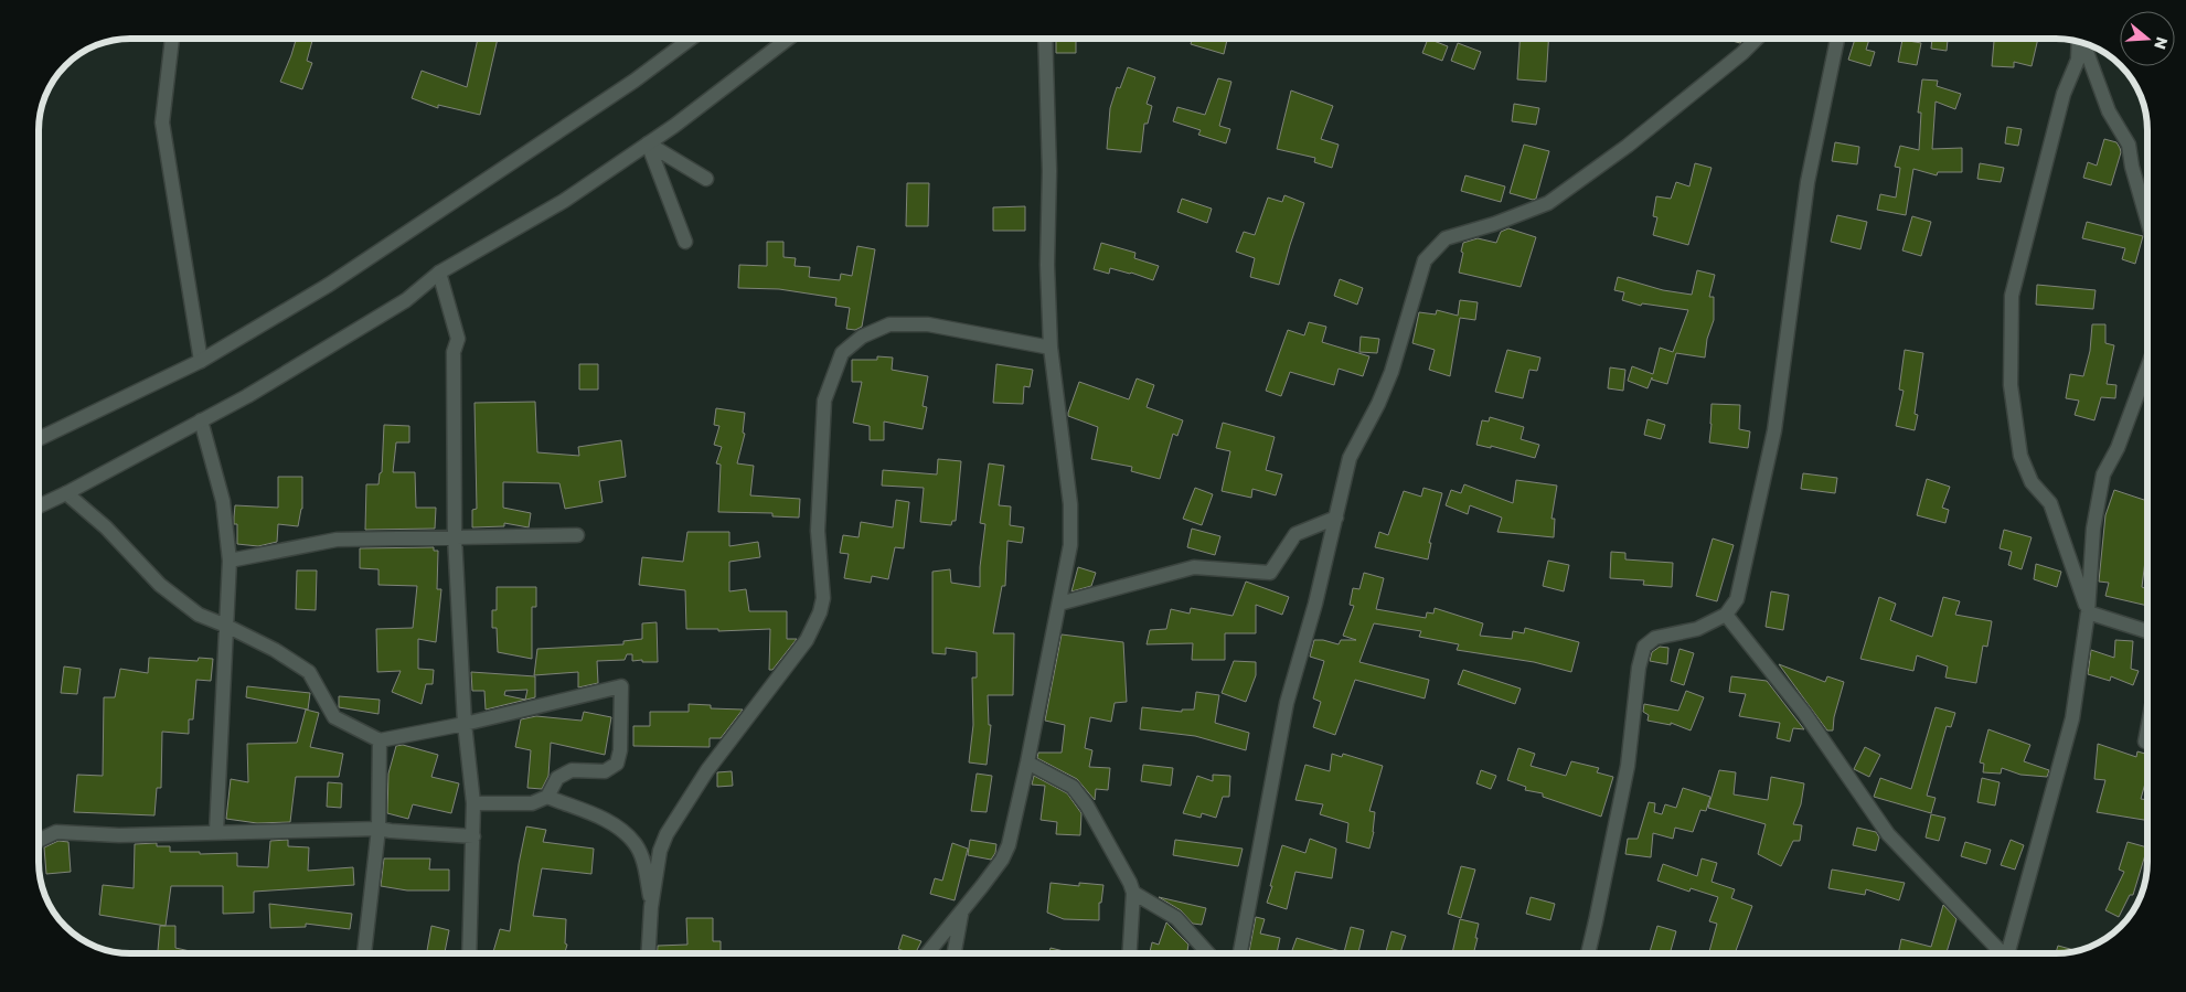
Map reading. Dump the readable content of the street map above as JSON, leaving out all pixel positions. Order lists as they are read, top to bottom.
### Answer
{
  "north": "right"
}
